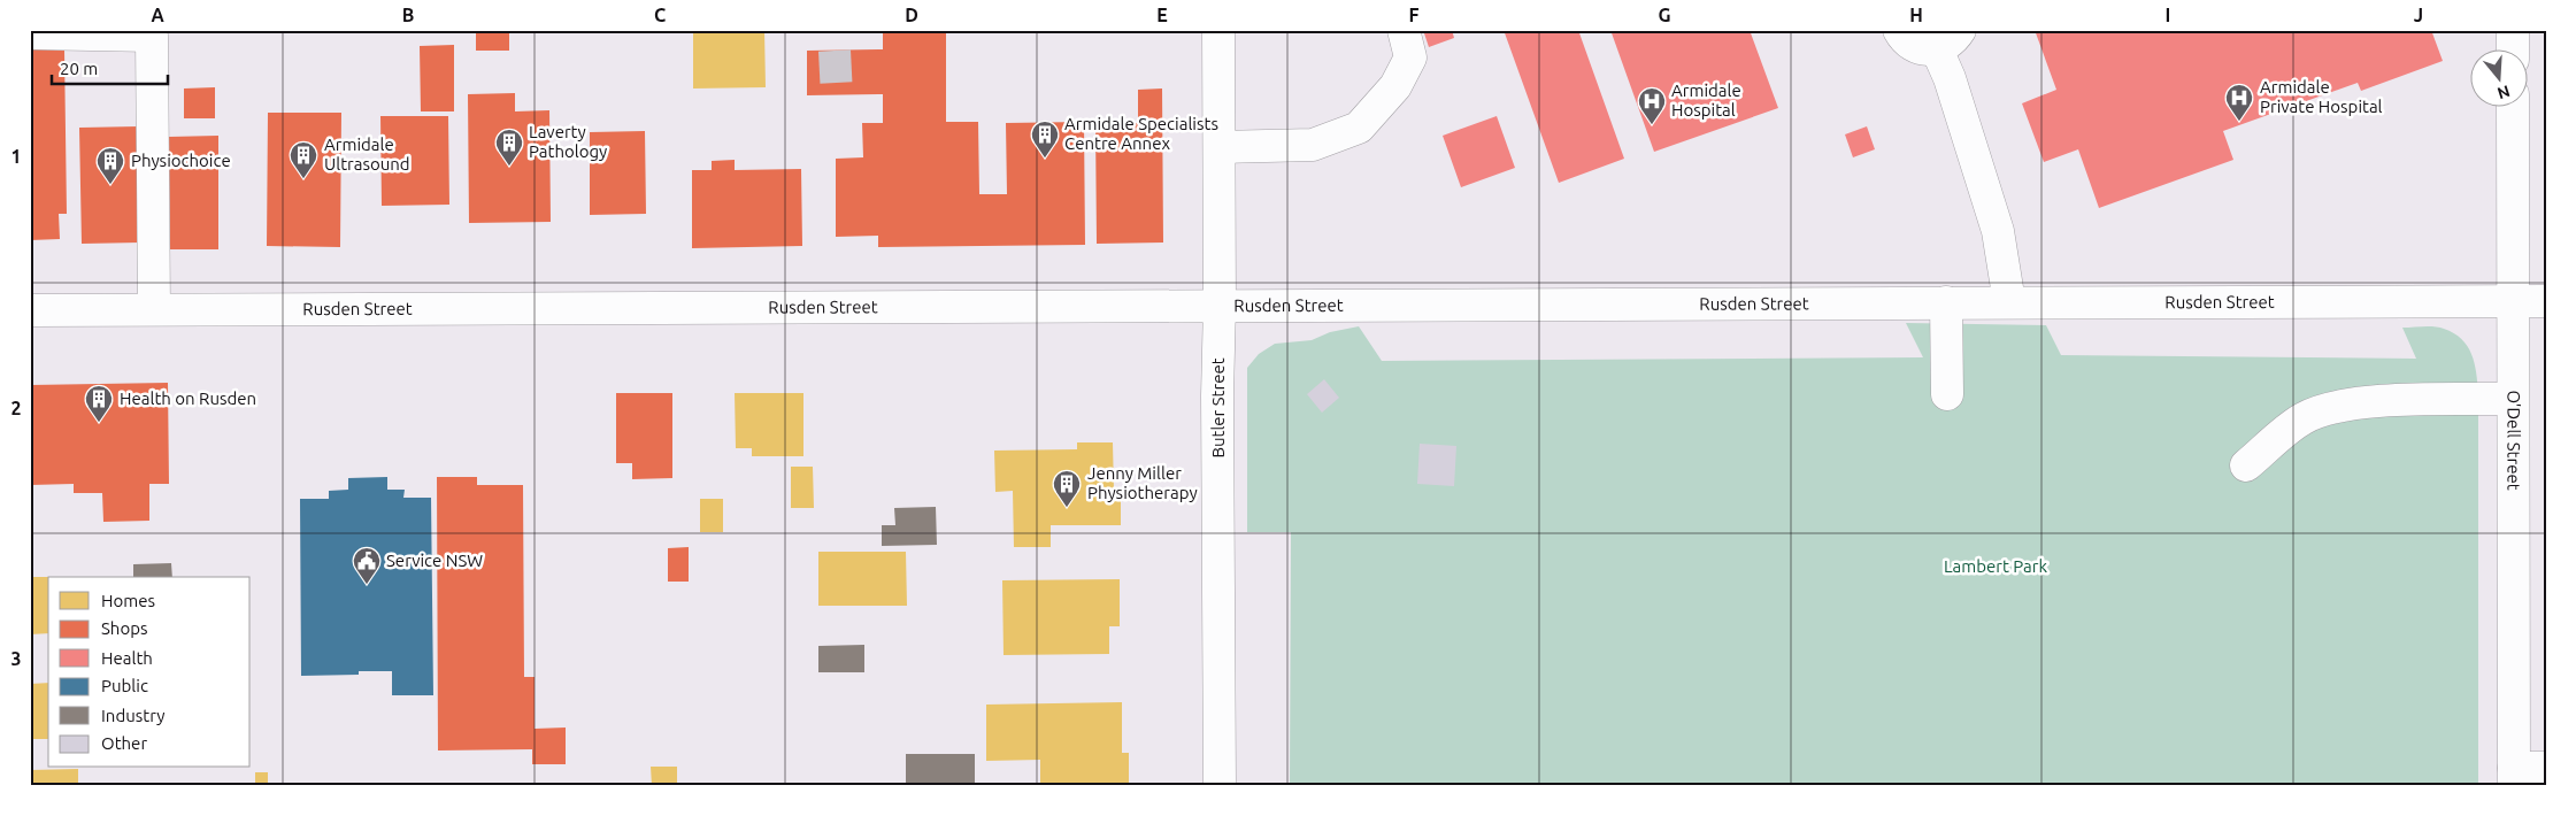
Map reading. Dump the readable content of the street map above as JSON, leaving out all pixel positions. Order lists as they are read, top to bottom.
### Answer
{
  "streets": {
    "street": ["Rusden Street", "Butler Street", "O'Dell Street"]
  },
  "crossings": [
    ["Rusden Street", "Butler Street"],
    ["Rusden Street", "O'Dell Street"]
  ],
  "parks": ["Lambert Park"],
  "places": {
    "hospital": ["Armidale Private Hospital", "Armidale Hospital"],
    "building": [
      "Armidale Specialists Centre Annex",
      "Laverty Pathology",
      "Armidale Ultrasound",
      "Physiochoice",
      "Health on Rusden",
      "Jenny Miller Physiotherapy"
    ],
    "public building": ["Service NSW"]
  },
  "legend": [
    "Homes",
    "Shops",
    "Health",
    "Public",
    "Industry",
    "Other"
  ],
  "scale_bar": "20 m",
  "north": "bottom",
  "grid": {
    "columns": [
      "A",
      "B",
      "C",
      "D",
      "E",
      "F",
      "G",
      "H",
      "I",
      "J"
    ],
    "rows": ["1", "2", "3"]
  }
}
